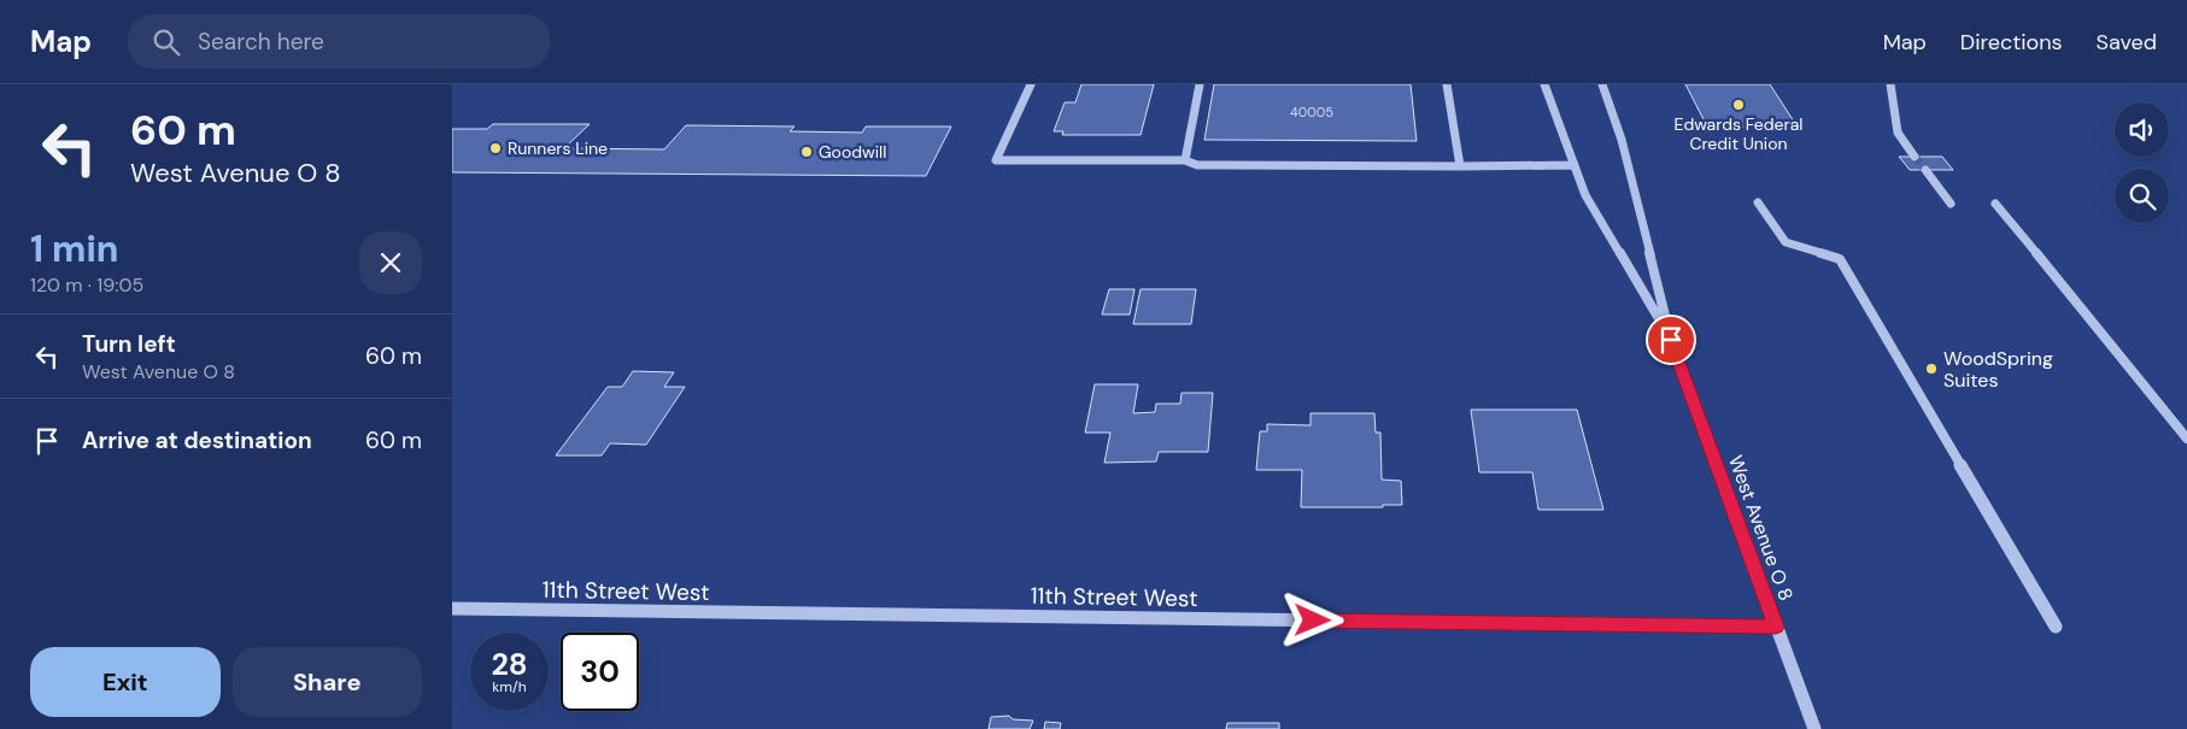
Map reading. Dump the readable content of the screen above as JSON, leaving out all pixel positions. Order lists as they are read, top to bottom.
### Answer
{
  "streets": {
    "street": ["West Avenue O 8", "11th Street West"]
  },
  "crossings": [
    ["West Avenue O 8", "11th Street West"]
  ],
  "places": [
    "Edwards Federal Credit Union",
    "Runners Line",
    "Goodwill",
    "WoodSpring Suites"
  ],
  "house_numbers": ["40005"],
  "page": {
    "header": "Map",
    "search": "Search here",
    "nav": ["Map", "Directions", "Saved"],
    "turn": ["60 m", "West Avenue O 8"],
    "heading": ["1 min", "120 m · 19:05"],
    "list": [
      {
        "name": "Turn left",
        "note": "West Avenue O 8",
        "value": "60 m"
      },
      {
        "name": "Arrive at destination",
        "value": "60 m"
      }
    ],
    "speed": "28 km/h",
    "limit": "30",
    "buttons": ["Exit", "Share"]
  }
}
